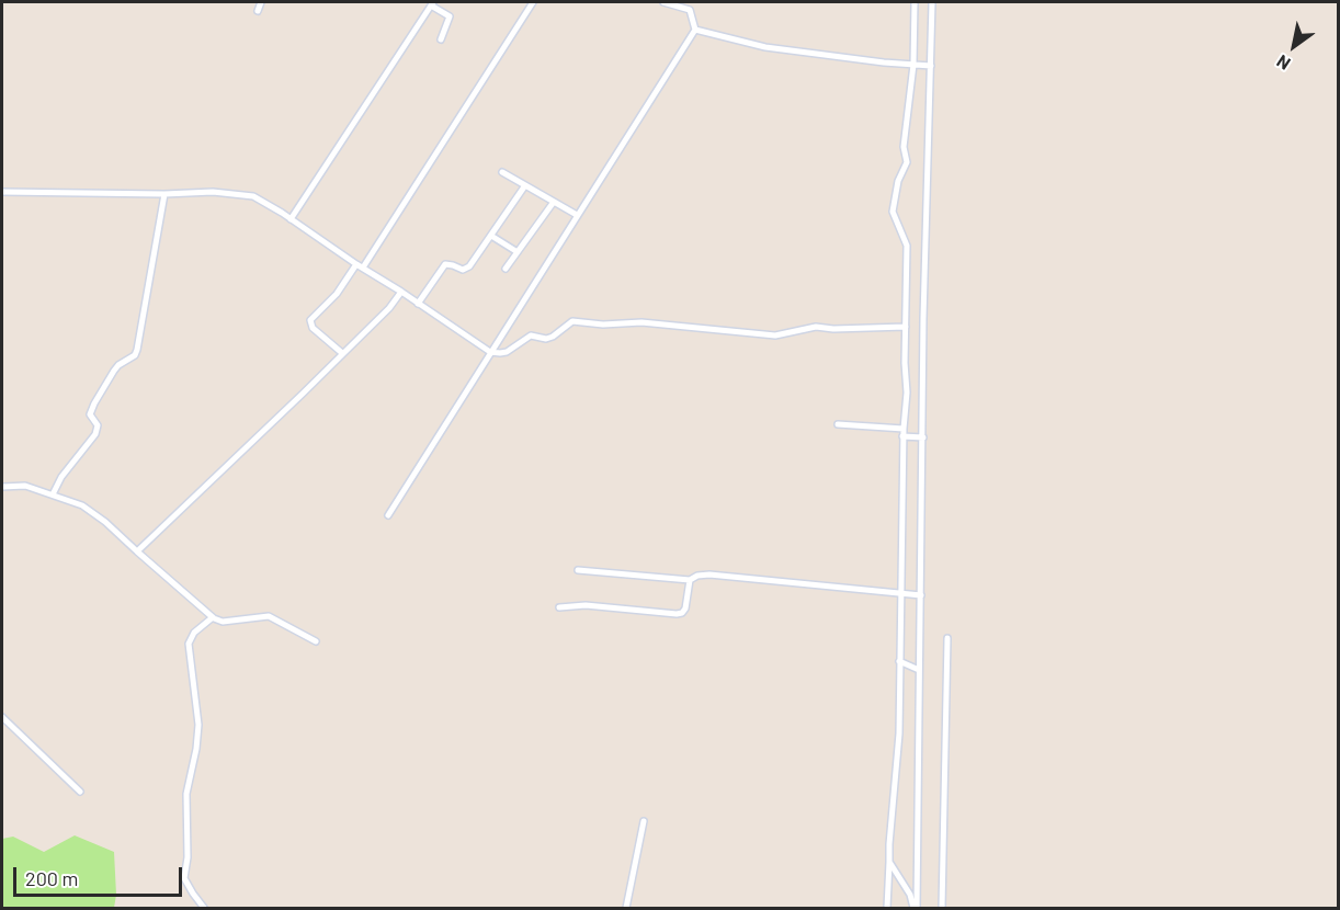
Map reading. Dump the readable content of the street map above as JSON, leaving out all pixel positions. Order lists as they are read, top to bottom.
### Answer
{
  "scale_bar": "200 m",
  "north": "bottom left"
}
